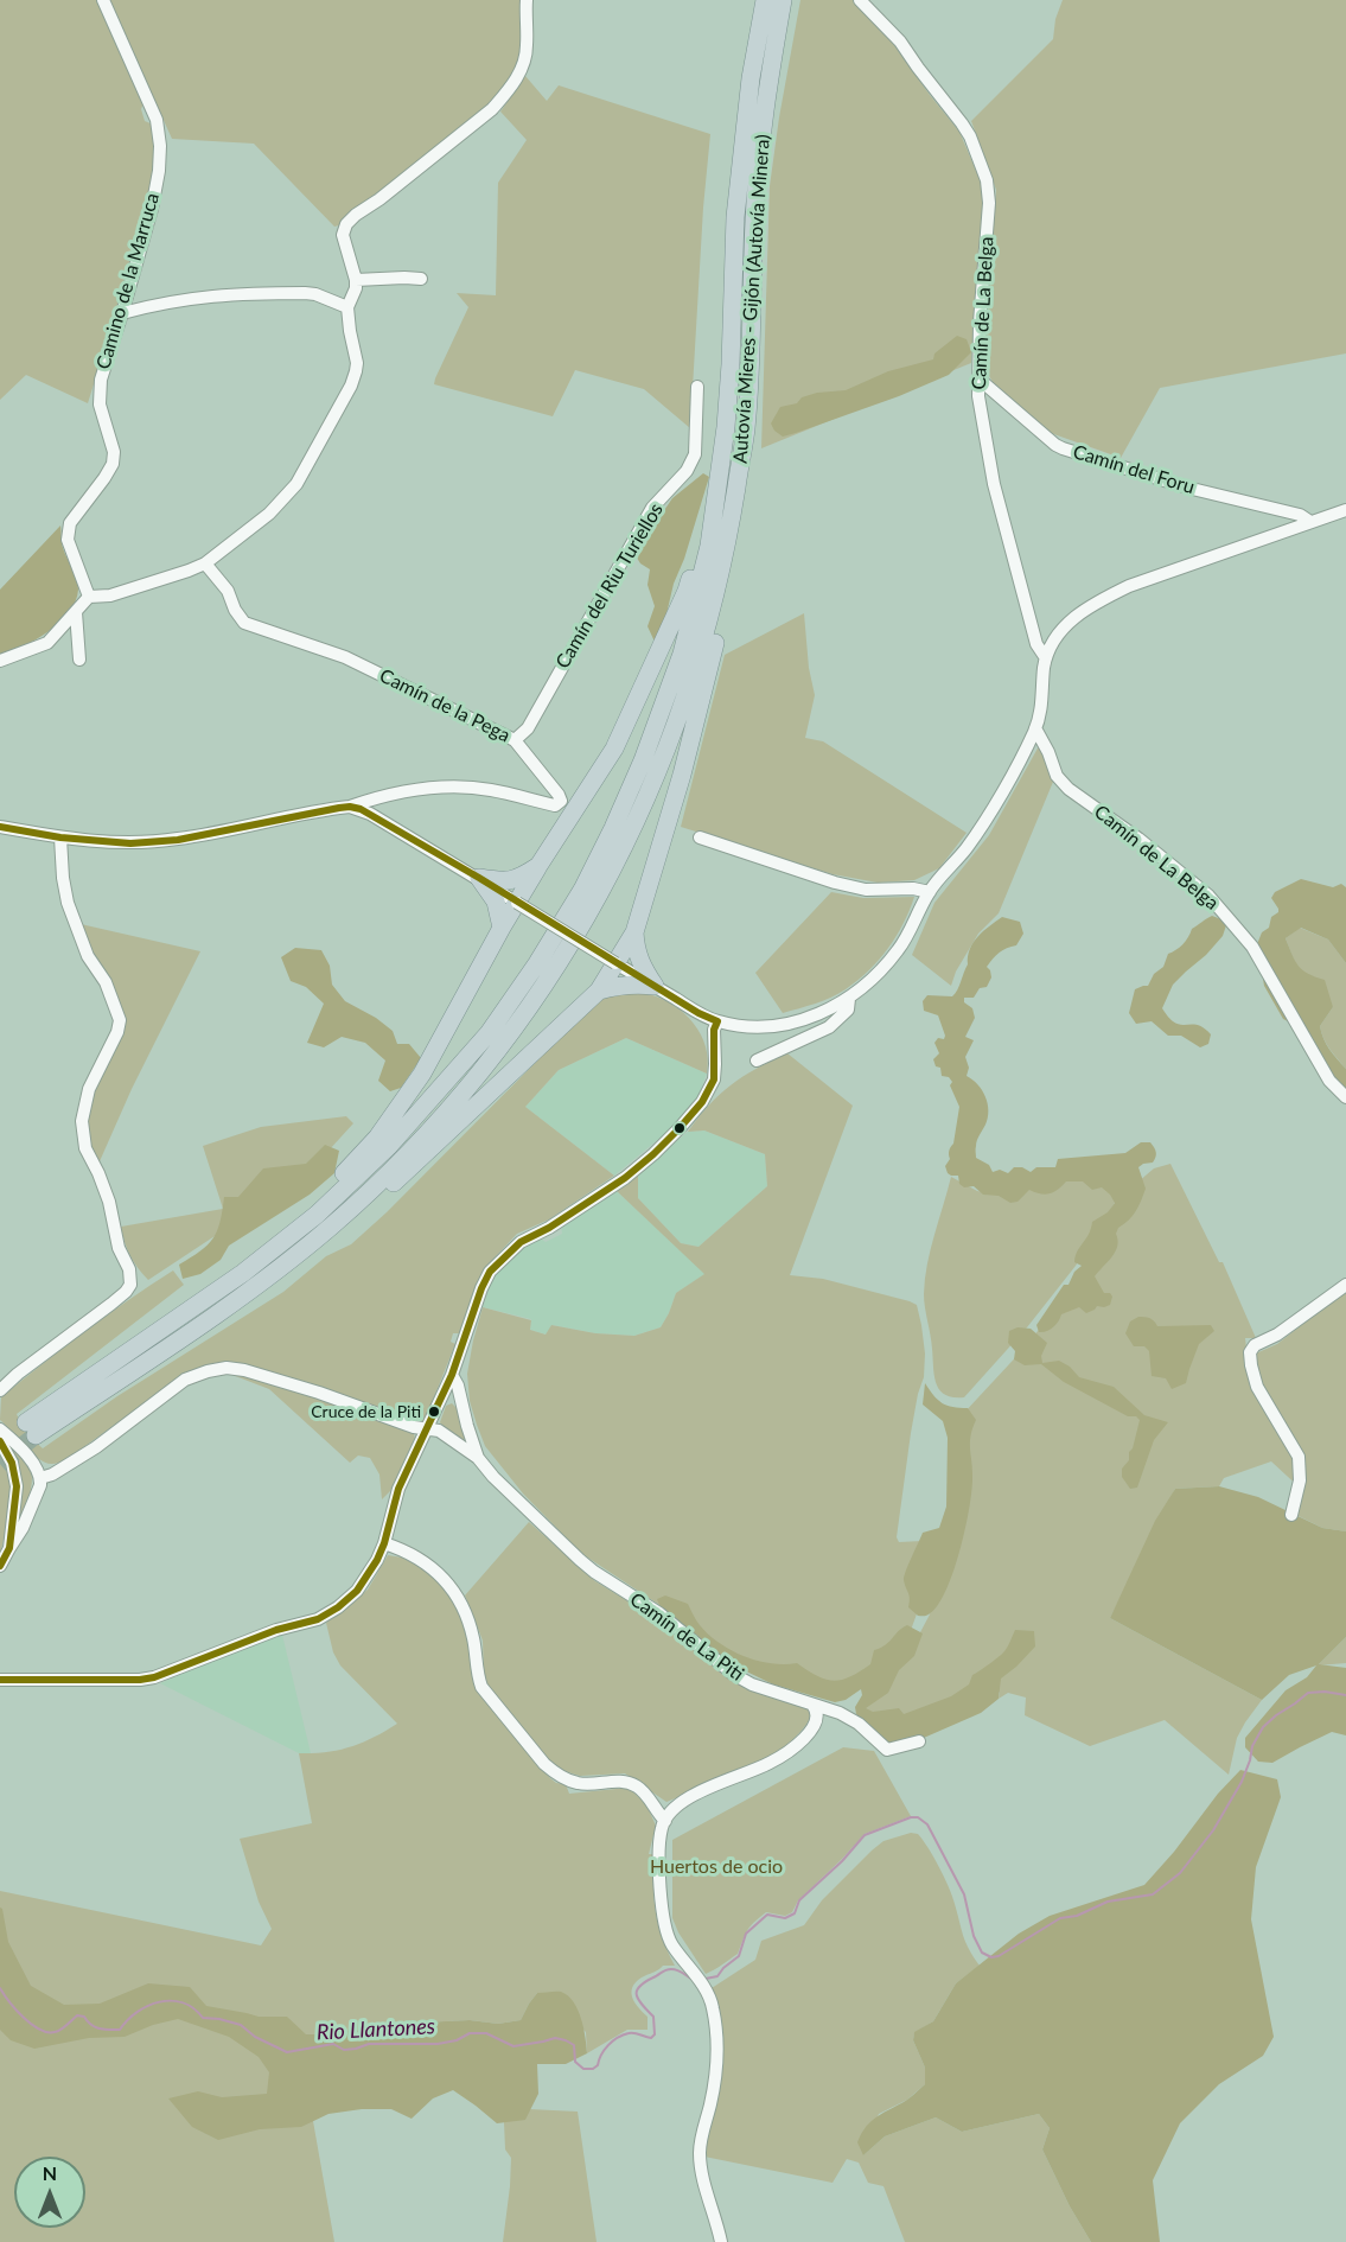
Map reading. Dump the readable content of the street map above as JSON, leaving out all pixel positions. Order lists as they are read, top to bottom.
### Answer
{
  "streets": {
    "highway": ["Autovía Mieres - Gijón (Autovía Minera)"],
    "street": [
      "Camino de la Marruca",
      "Camín de La Belga",
      "Camín del Foru",
      "Camín del Riu Turiellos",
      "Camín de la Pega",
      "Camín de La Piti"
    ]
  },
  "crossings": [
    ["Camín de La Belga", "Camín del Foru"],
    ["Camín del Riu Turiellos", "Camín de la Pega"]
  ],
  "water": ["Rio Llantones"],
  "parks": ["Huertos de ocio"],
  "places": ["Cruce de la Piti"],
  "north": "top"
}
